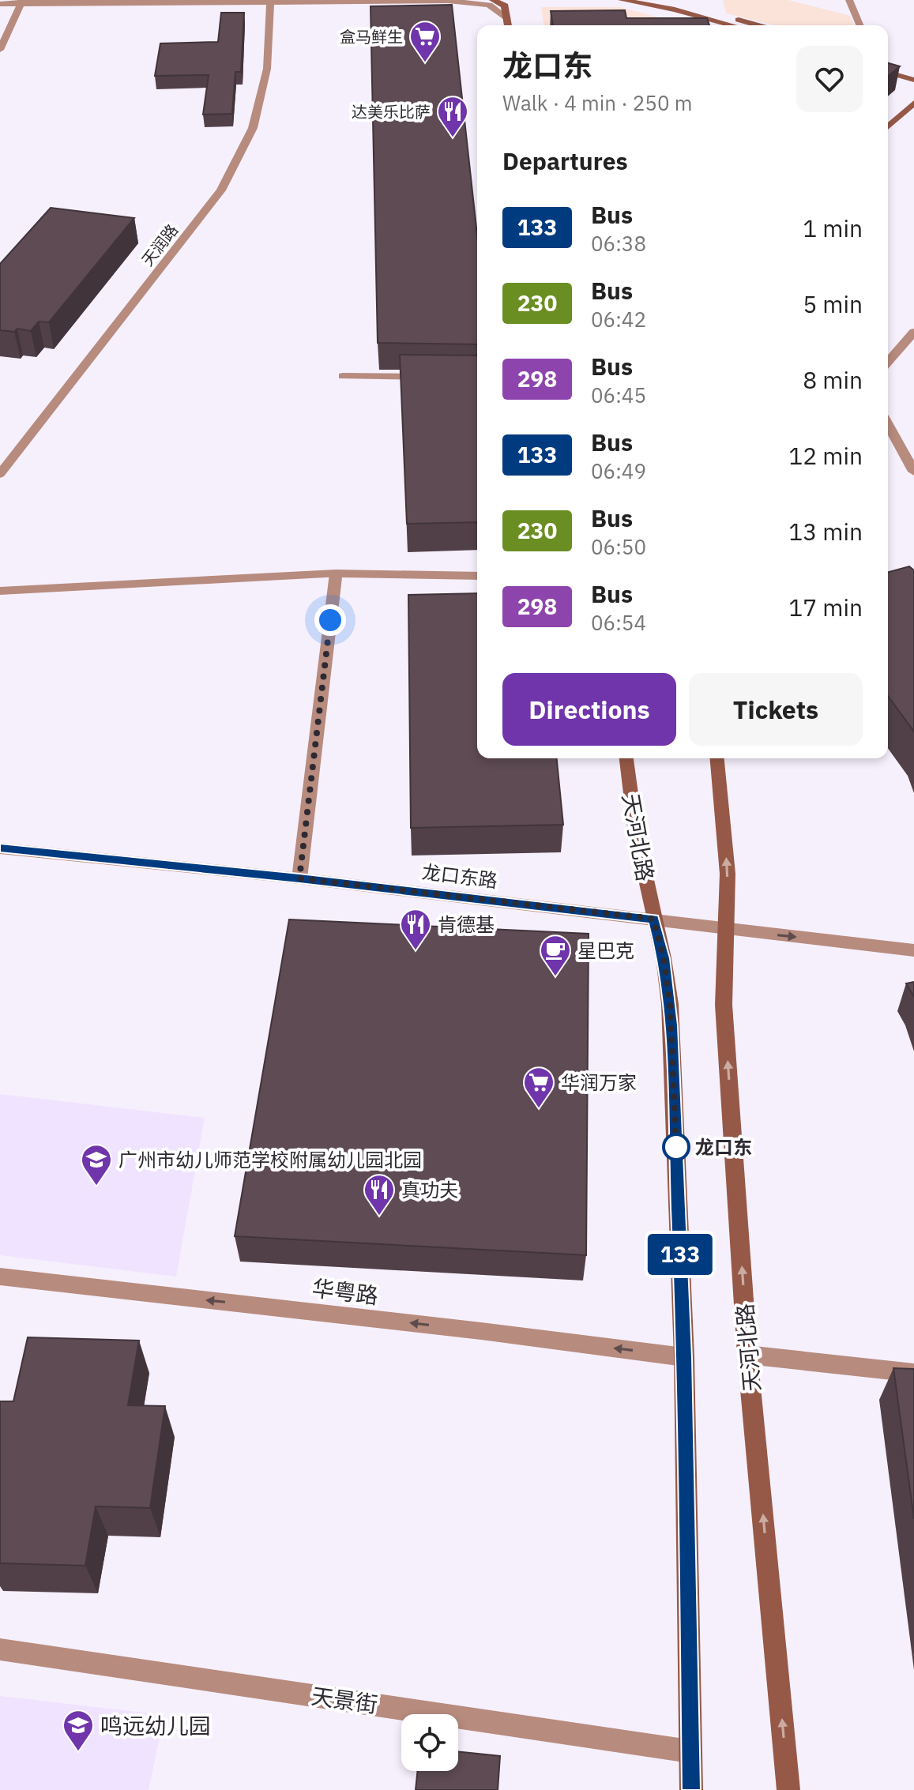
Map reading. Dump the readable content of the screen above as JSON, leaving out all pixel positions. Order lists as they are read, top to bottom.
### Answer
{
  "streets": {
    "main road": ["天河北路"],
    "street": [
      "天润路",
      "龙口东路",
      "华粤路",
      "天景街"
    ]
  },
  "crossings": [
    ["天河北路", "龙口东路"],
    ["天河北路", "华粤路"],
    ["天河北路", "天景街"]
  ],
  "one_way": ["华粤路"],
  "places": {
    "supermarket": ["盒马鲜生", "华润万家"],
    "restaurant": ["达美乐比萨", "肯德基", "真功夫"],
    "cafe": ["星巴克"],
    "other": ["龙口东"],
    "school or university": ["广州市幼儿师范学校附属幼儿园北园", "鸣远幼儿园"]
  },
  "lines": ["bus line 133"],
  "page": {
    "on_map": "133",
    "heading": [
      ["龙口东", "Walk · 4 min · 250 m"],
      "Departures"
    ],
    "list": [
      {
        "mark": "133",
        "name": "Bus",
        "note": "06:38",
        "value": "1 min"
      },
      {
        "mark": "230",
        "name": "Bus",
        "note": "06:42",
        "value": "5 min"
      },
      {
        "mark": "298",
        "name": "Bus",
        "note": "06:45",
        "value": "8 min"
      },
      {
        "mark": "133",
        "name": "Bus",
        "note": "06:49",
        "value": "12 min"
      },
      {
        "mark": "230",
        "name": "Bus",
        "note": "06:50",
        "value": "13 min"
      },
      {
        "mark": "298",
        "name": "Bus",
        "note": "06:54",
        "value": "17 min"
      }
    ],
    "buttons": ["Directions", "Tickets"]
  }
}
